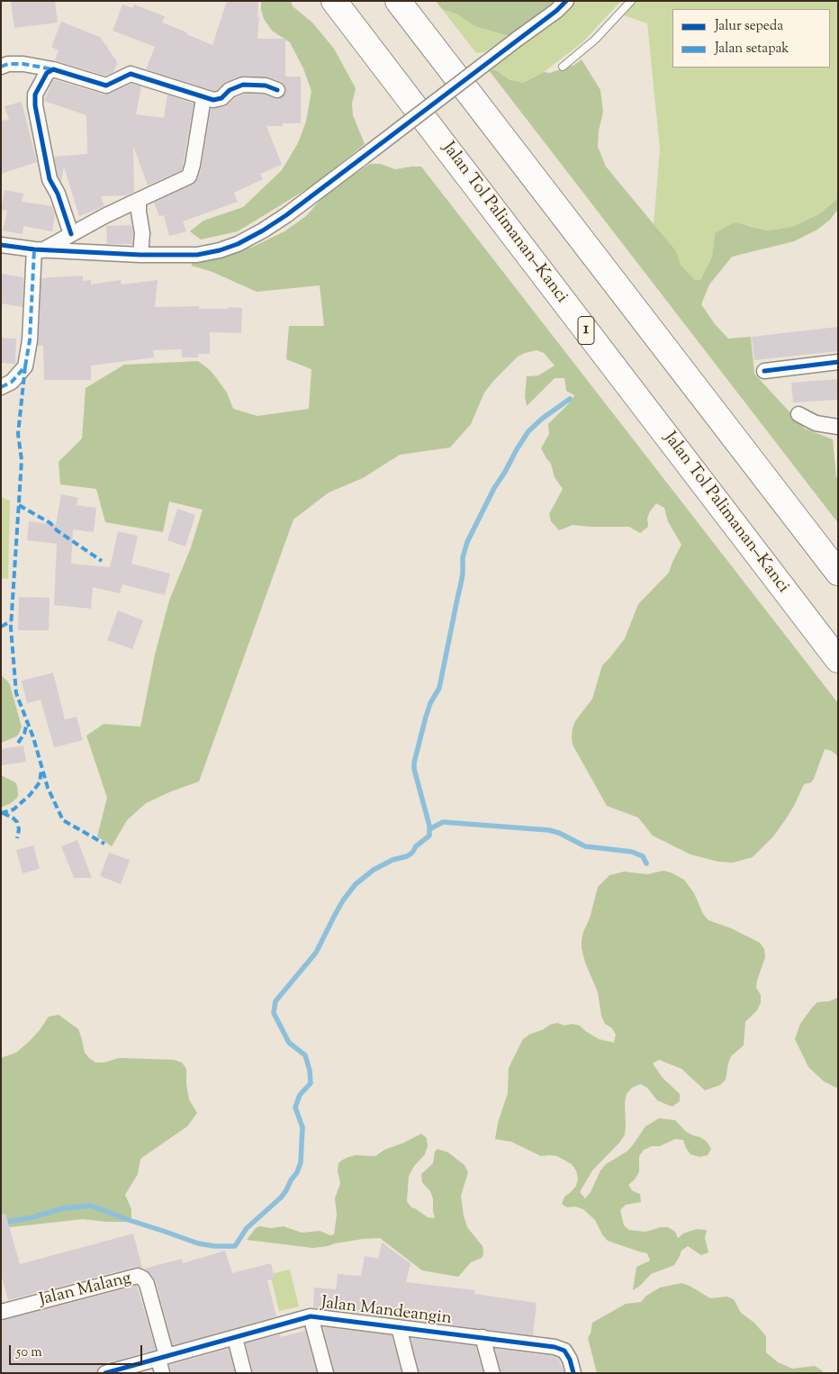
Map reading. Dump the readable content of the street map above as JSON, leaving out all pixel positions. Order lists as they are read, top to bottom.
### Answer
{
  "streets": {
    "highway": ["Jalan Tol Palimanan–Kanci", "1"],
    "street": ["Jalan Malang", "Jalan Mandeangin"]
  },
  "crossings": [
    ["Jalan Malang", "Jalan Mandeangin"]
  ],
  "legend": ["Jalur sepeda", "Jalan setapak"],
  "scale_bar": "50 m"
}
